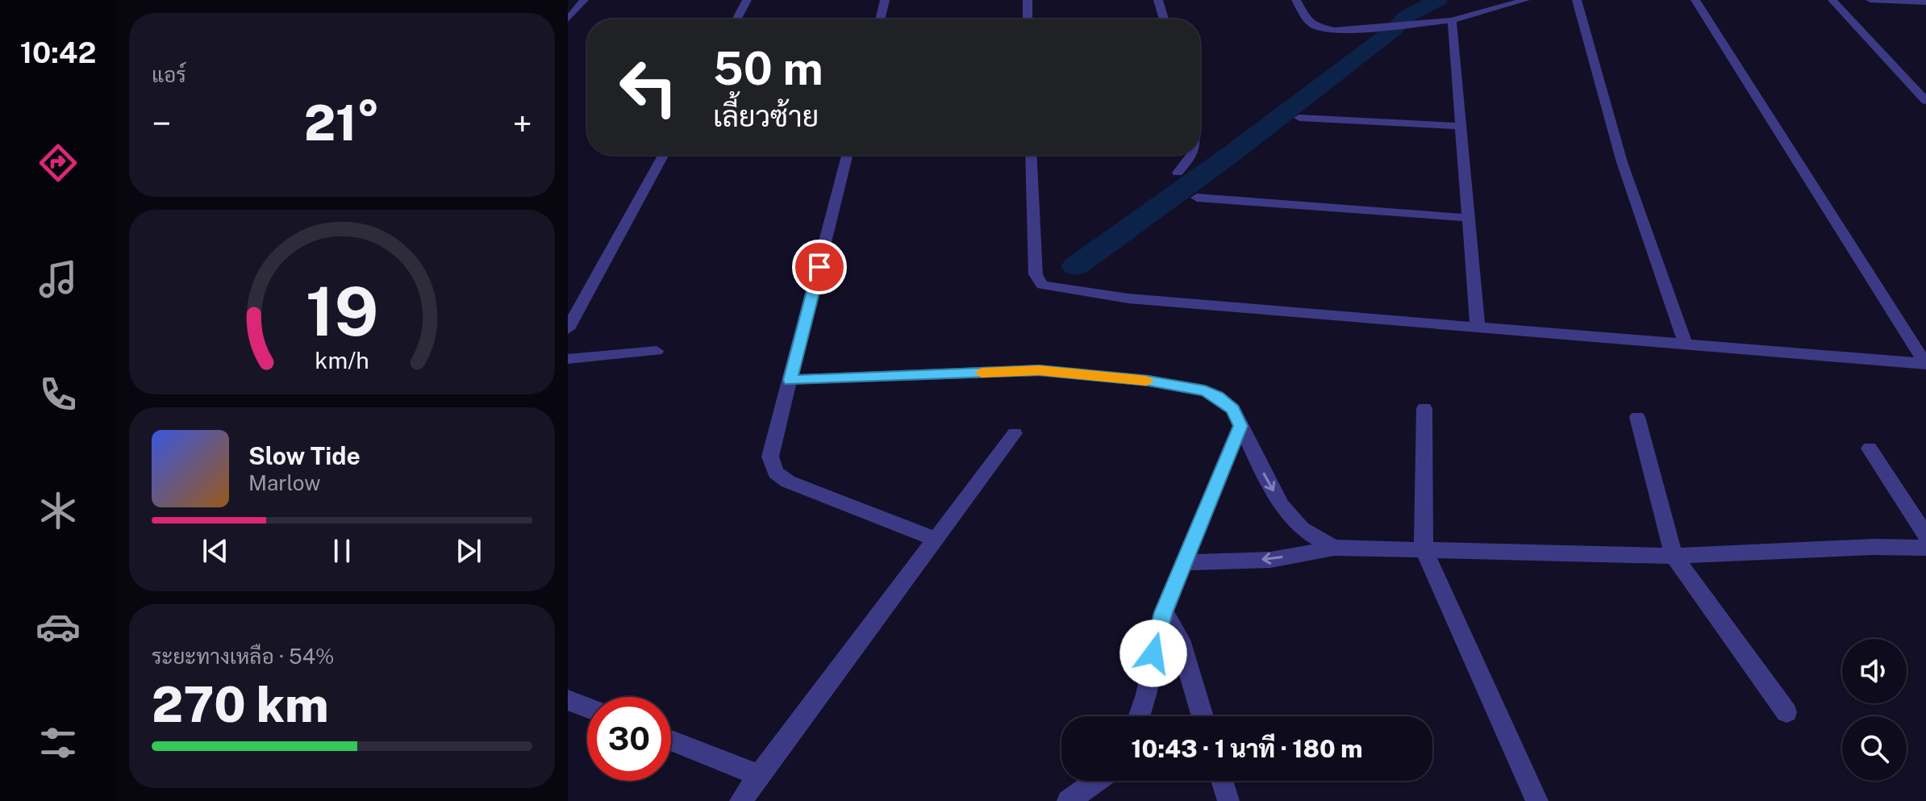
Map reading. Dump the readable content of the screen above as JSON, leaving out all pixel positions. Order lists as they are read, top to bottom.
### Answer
{
  "page": {
    "tabs": "10:42",
    "tile": [
      "แอร์",
      ["ระยะทางเหลือ · 54%", "270 km"]
    ],
    "turn": ["50 m", "เลี้ยวซ้าย"],
    "heat": ["−", "21°", "+"],
    "song": ["Slow Tide", "Marlow"],
    "limit": "30",
    "trip": "10:43 · 1 นาที · 180 m",
    "gauge": ["19", "km/h"]
  }
}
